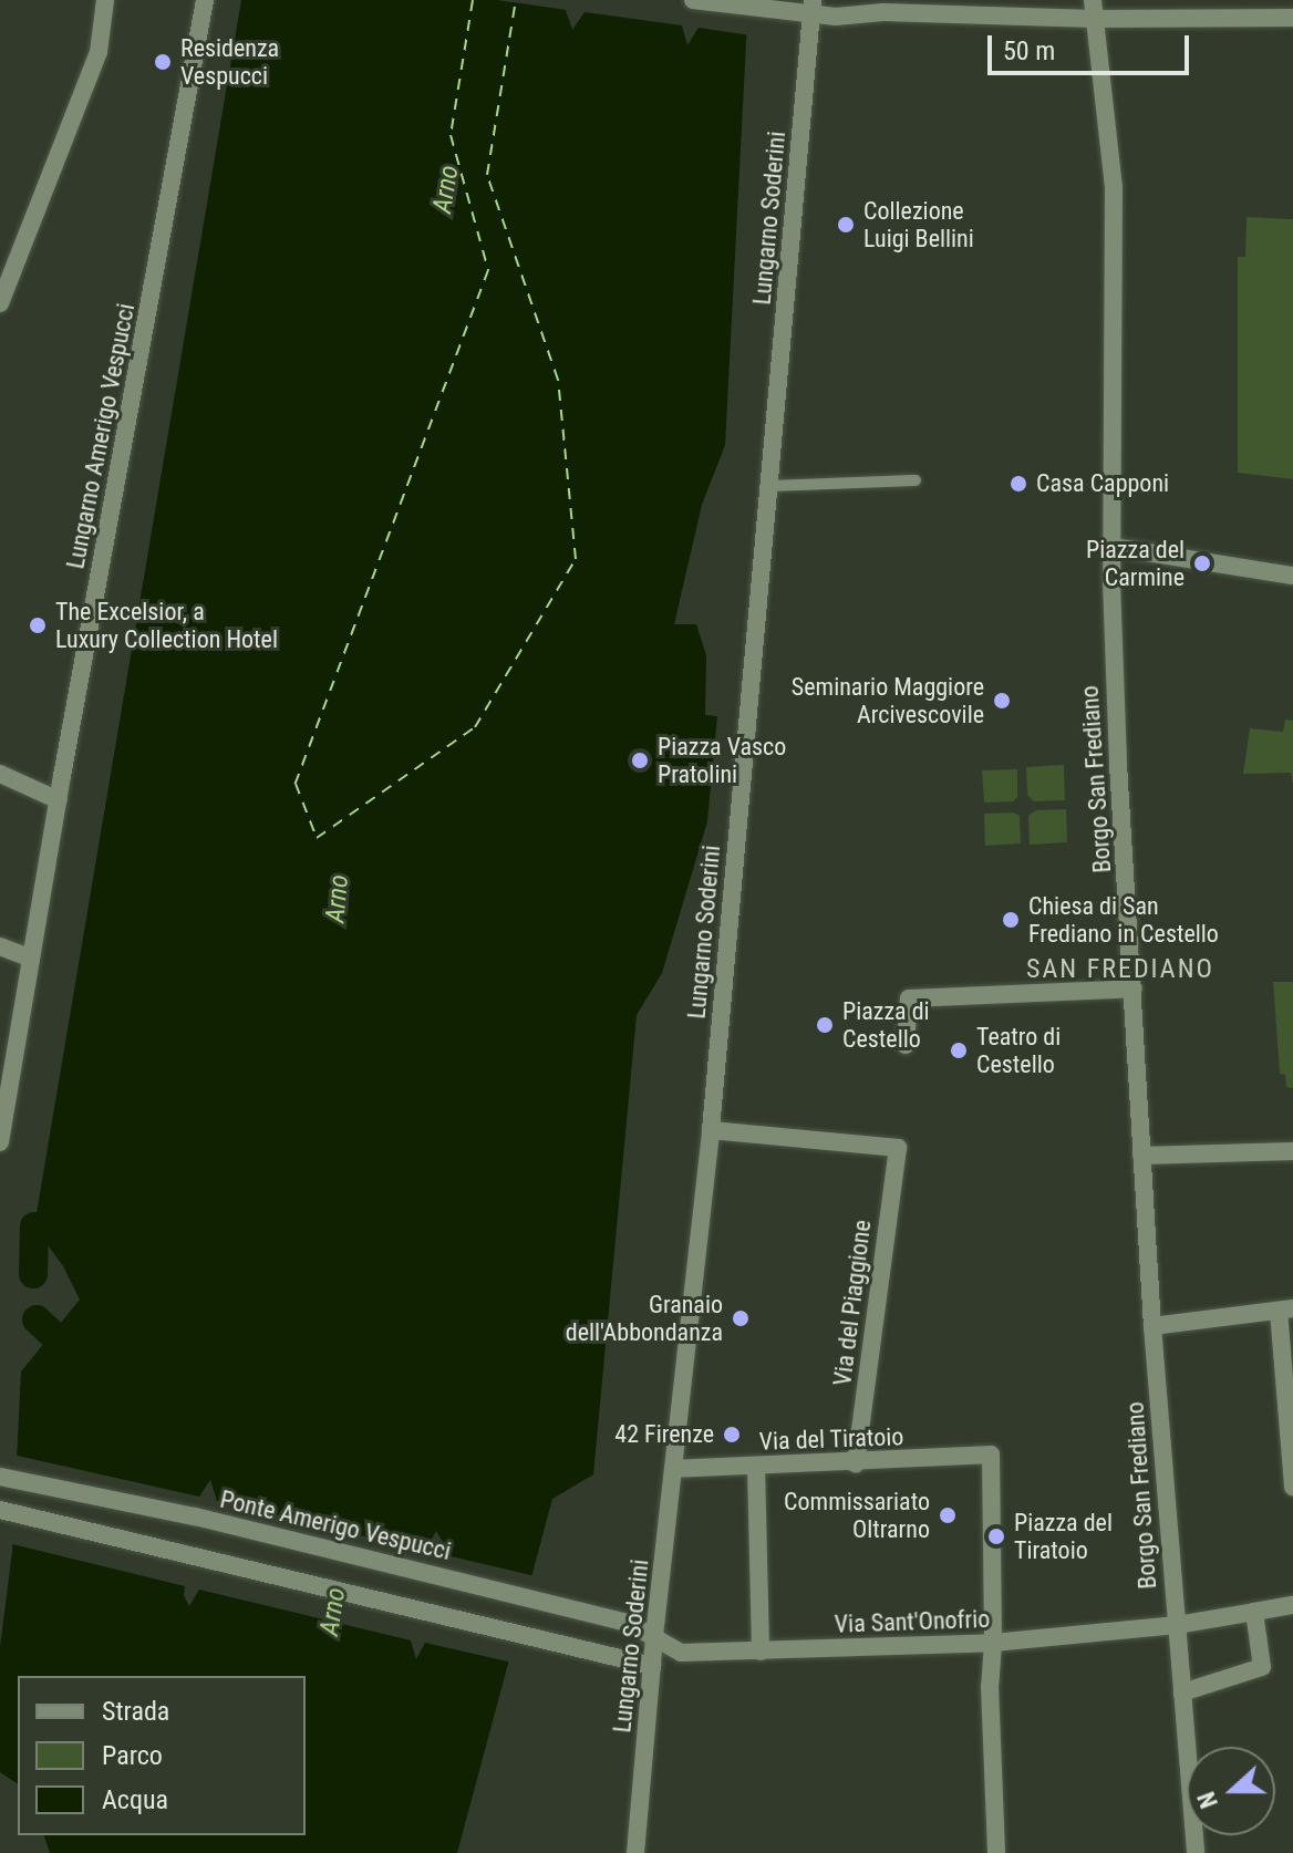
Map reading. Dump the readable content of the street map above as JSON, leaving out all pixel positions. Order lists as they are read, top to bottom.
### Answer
{
  "streets": {
    "street": [
      "Lungarno Soderini",
      "Lungarno Amerigo Vespucci",
      "Borgo San Frediano",
      "Via del Piaggione",
      "Via del Tiratoio",
      "Ponte Amerigo Vespucci",
      "Via Sant'Onofrio"
    ]
  },
  "crossings": [
    ["Lungarno Soderini", "Via del Piaggione"],
    ["Lungarno Soderini", "Via del Tiratoio"],
    ["Lungarno Soderini", "Ponte Amerigo Vespucci"],
    ["Lungarno Soderini", "Via Sant'Onofrio"],
    ["Borgo San Frediano", "Via Sant'Onofrio"],
    ["Via del Piaggione", "Via del Tiratoio"],
    ["Via del Tiratoio", "Via Sant'Onofrio"],
    ["Ponte Amerigo Vespucci", "Via Sant'Onofrio"]
  ],
  "districts": ["SAN FREDIANO"],
  "water": ["Arno"],
  "places": [
    "Residenza Vespucci",
    "Collezione Luigi Bellini",
    "Casa Capponi",
    "Piazza del Carmine",
    "The Excelsior, a Luxury Collection Hotel",
    "Seminario Maggiore Arcivescovile",
    "Piazza Vasco Pratolini",
    "Chiesa di San Frediano in Cestello",
    "Piazza di Cestello",
    "Teatro di Cestello",
    "Granaio dell'Abbondanza",
    "42 Firenze",
    "Commissariato Oltrarno",
    "Piazza del Tiratoio"
  ],
  "legend": ["Strada", "Parco", "Acqua"],
  "scale_bar": "50 m",
  "north": "left"
}
